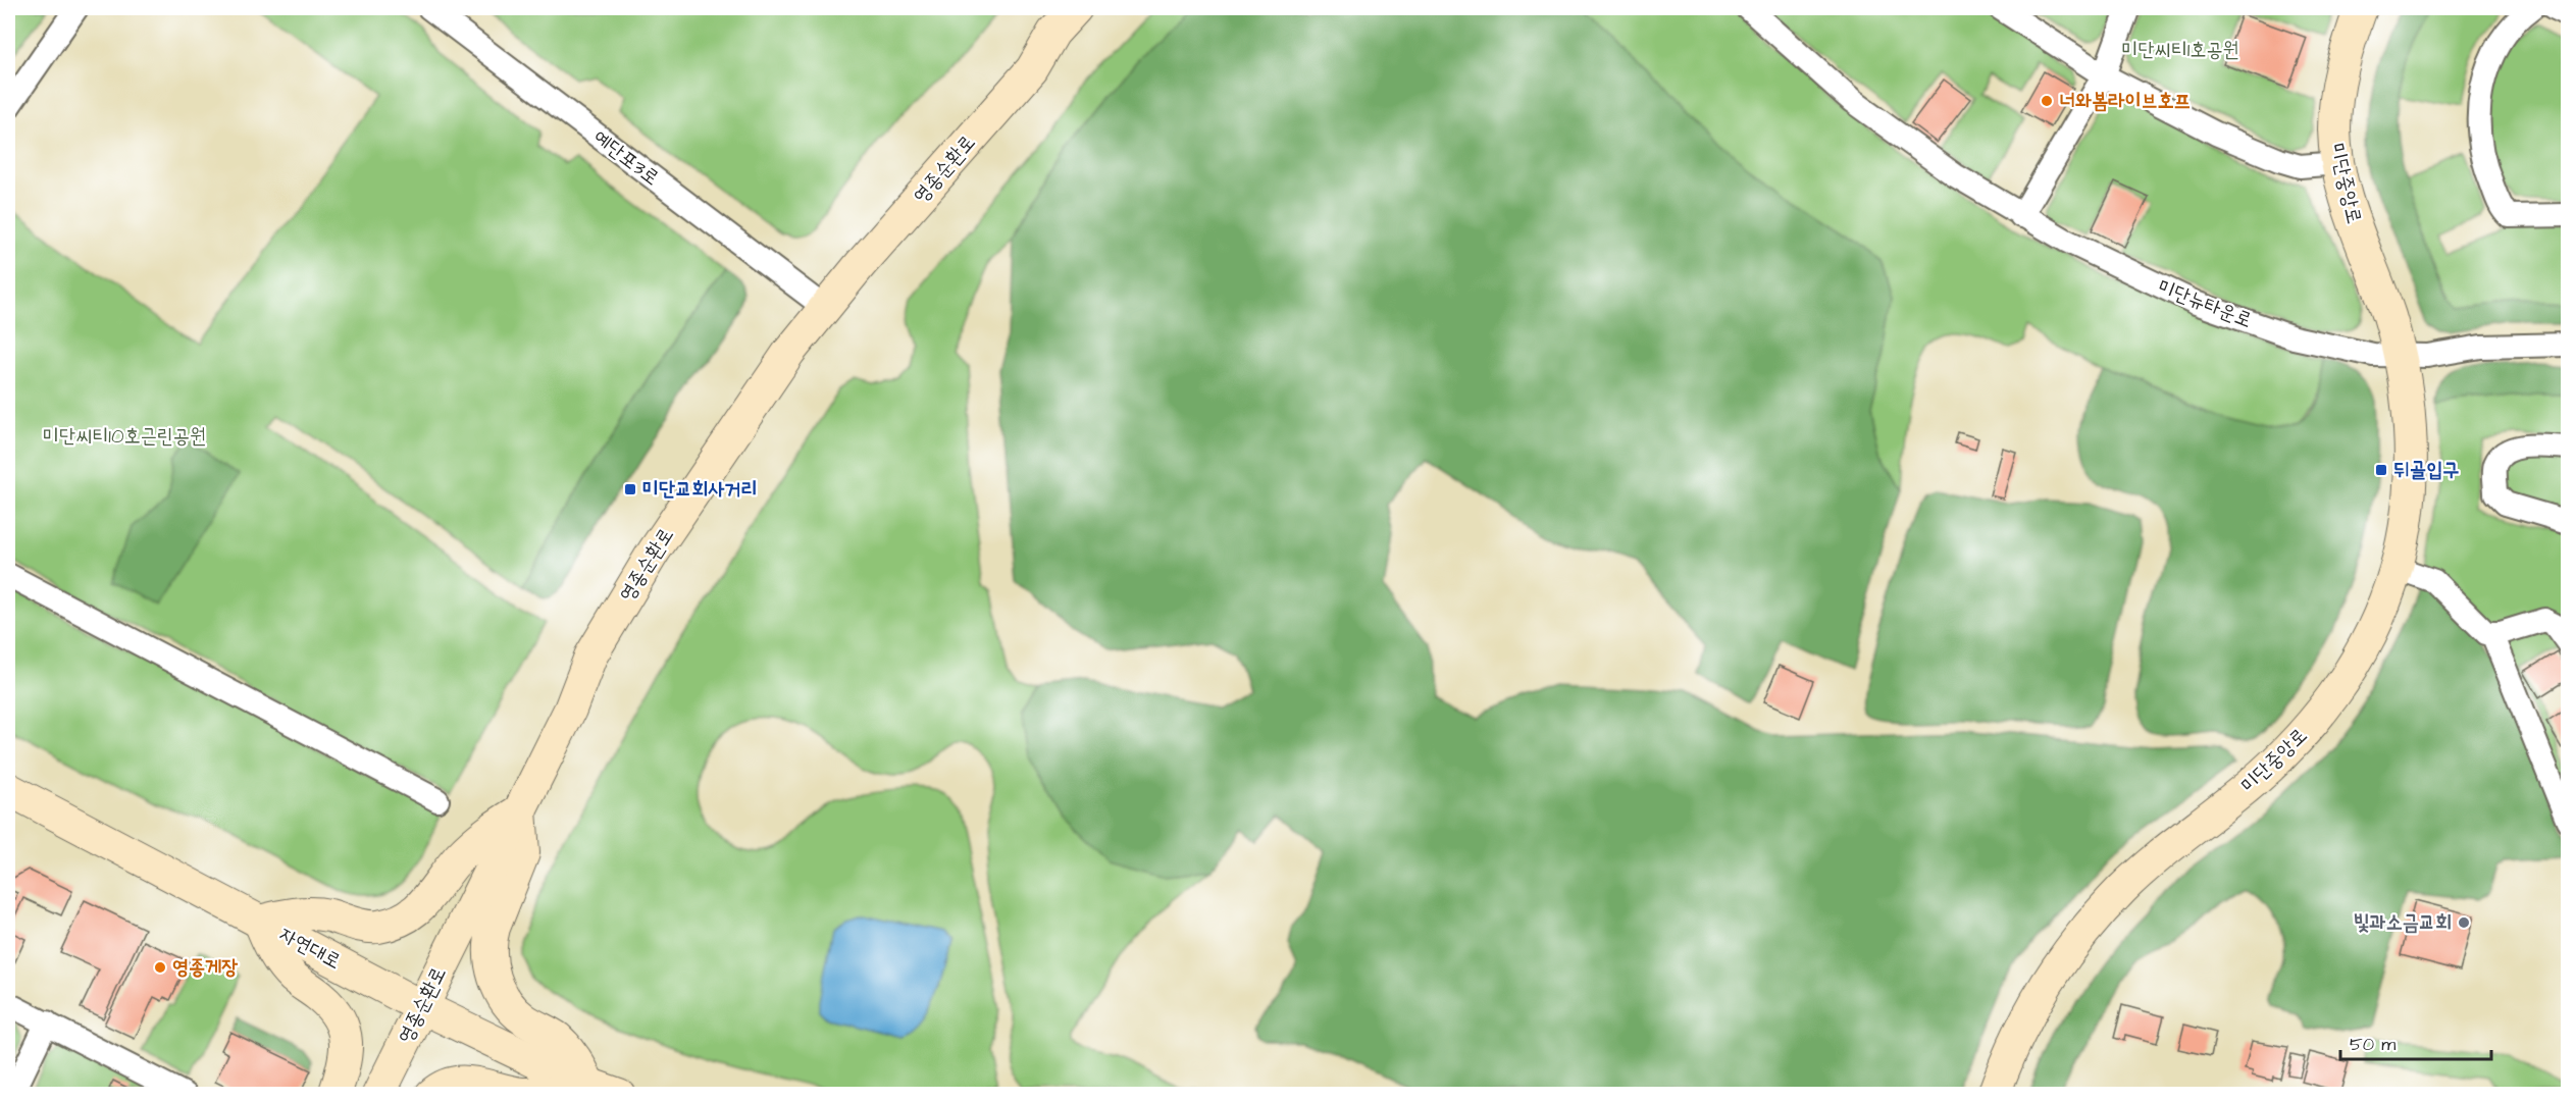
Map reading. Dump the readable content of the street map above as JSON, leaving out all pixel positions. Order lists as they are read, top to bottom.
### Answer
{
  "streets": {
    "main road": ["영종순환로", "미단중앙로", "자연대로"],
    "street": ["예단포3로", "미단뉴타운로"]
  },
  "crossings": [
    ["예단포3로", "영종순환로"],
    ["영종순환로", "자연대로"],
    ["미단중앙로", "미단뉴타운로"]
  ],
  "parks": ["미단씨티1호공원", "미단씨티10호근린공원"],
  "places": {
    "other": ["너와봄라이브호프", "빛과소금교회", "영종게장"],
    "transit": ["뒤골입구", "미단교회사거리"]
  },
  "scale_bar": "50 m"
}
